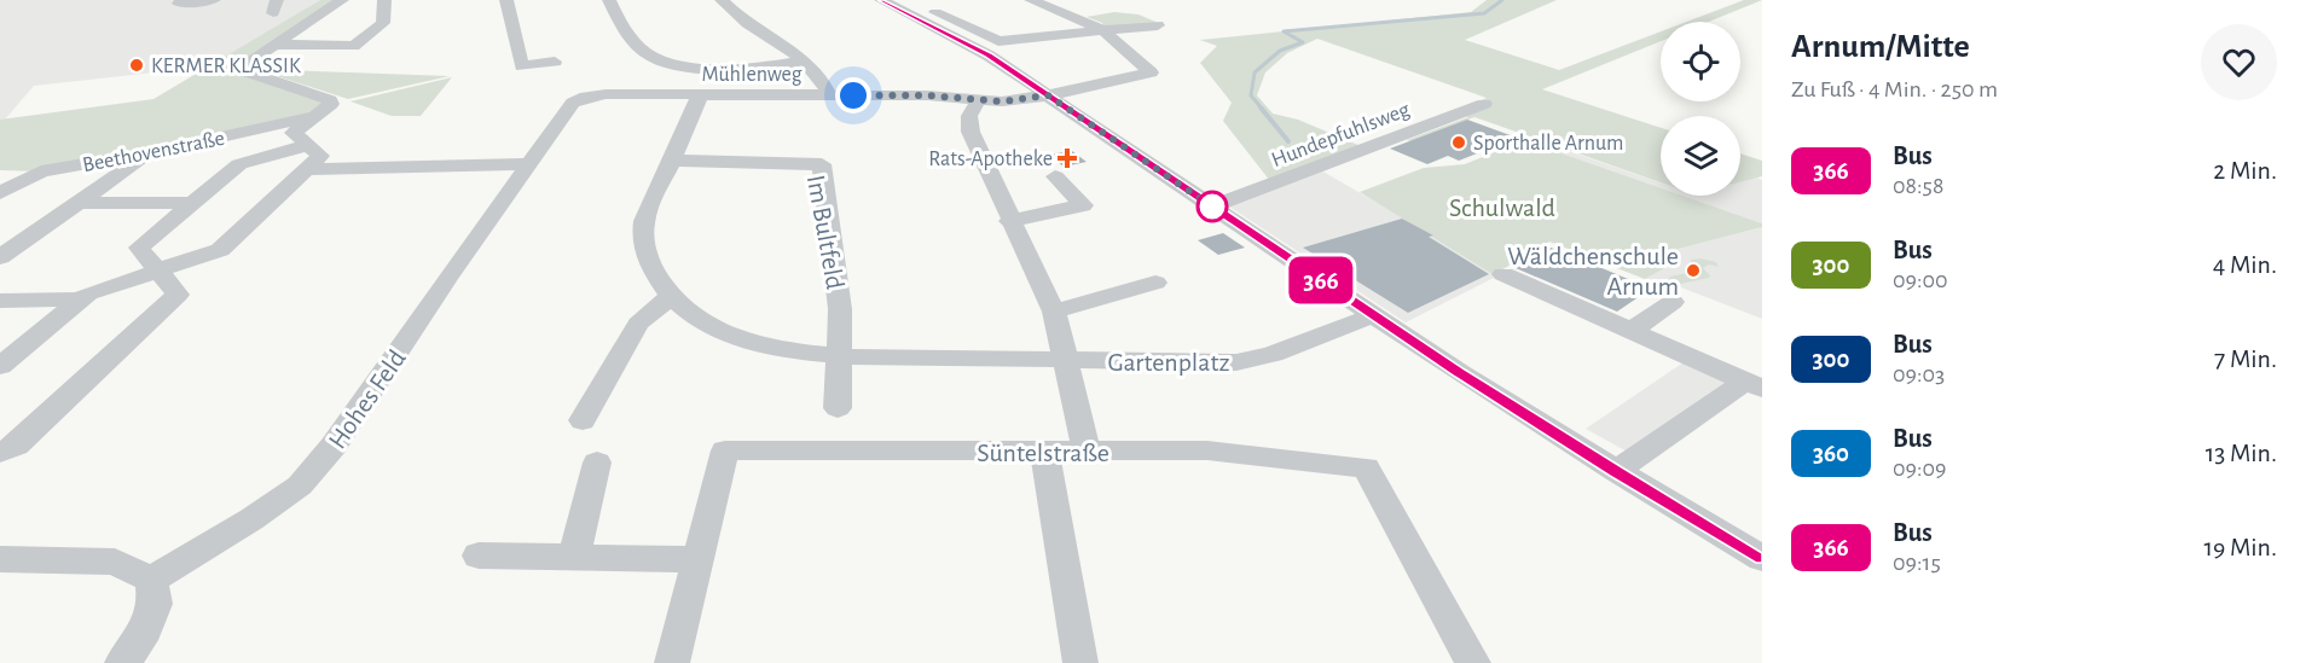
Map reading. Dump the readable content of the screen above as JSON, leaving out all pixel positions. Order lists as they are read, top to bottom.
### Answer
{
  "streets": {
    "street": [
      "Mühlenweg",
      "Hundepfuhlsweg",
      "Beethovenstraße",
      "Im Bultfeld",
      "Gartenplatz",
      "Hohes Feld",
      "Süntelstraße"
    ]
  },
  "crossings": [
    ["Mühlenweg", "Gartenplatz"],
    ["Mühlenweg", "Hohes Feld"],
    ["Gartenplatz", "Süntelstraße"]
  ],
  "parks": ["Schulwald"],
  "places": {
    "other": ["KERMER KLASSIK", "Sporthalle Arnum", "Wäldchenschule Arnum"],
    "health": ["Rats-Apotheke"]
  },
  "lines": ["bus line 366"],
  "page": {
    "on_map": "366",
    "heading": ["Arnum/Mitte", "Zu Fuß · 4 Min. · 250 m"],
    "list": [
      {
        "mark": "366",
        "name": "Bus",
        "note": "08:58",
        "value": "2 Min."
      },
      {
        "mark": "300",
        "name": "Bus",
        "note": "09:00",
        "value": "4 Min."
      },
      {
        "mark": "300",
        "name": "Bus",
        "note": "09:03",
        "value": "7 Min."
      },
      {
        "mark": "360",
        "name": "Bus",
        "note": "09:09",
        "value": "13 Min."
      },
      {
        "mark": "366",
        "name": "Bus",
        "note": "09:15",
        "value": "19 Min."
      }
    ]
  }
}
